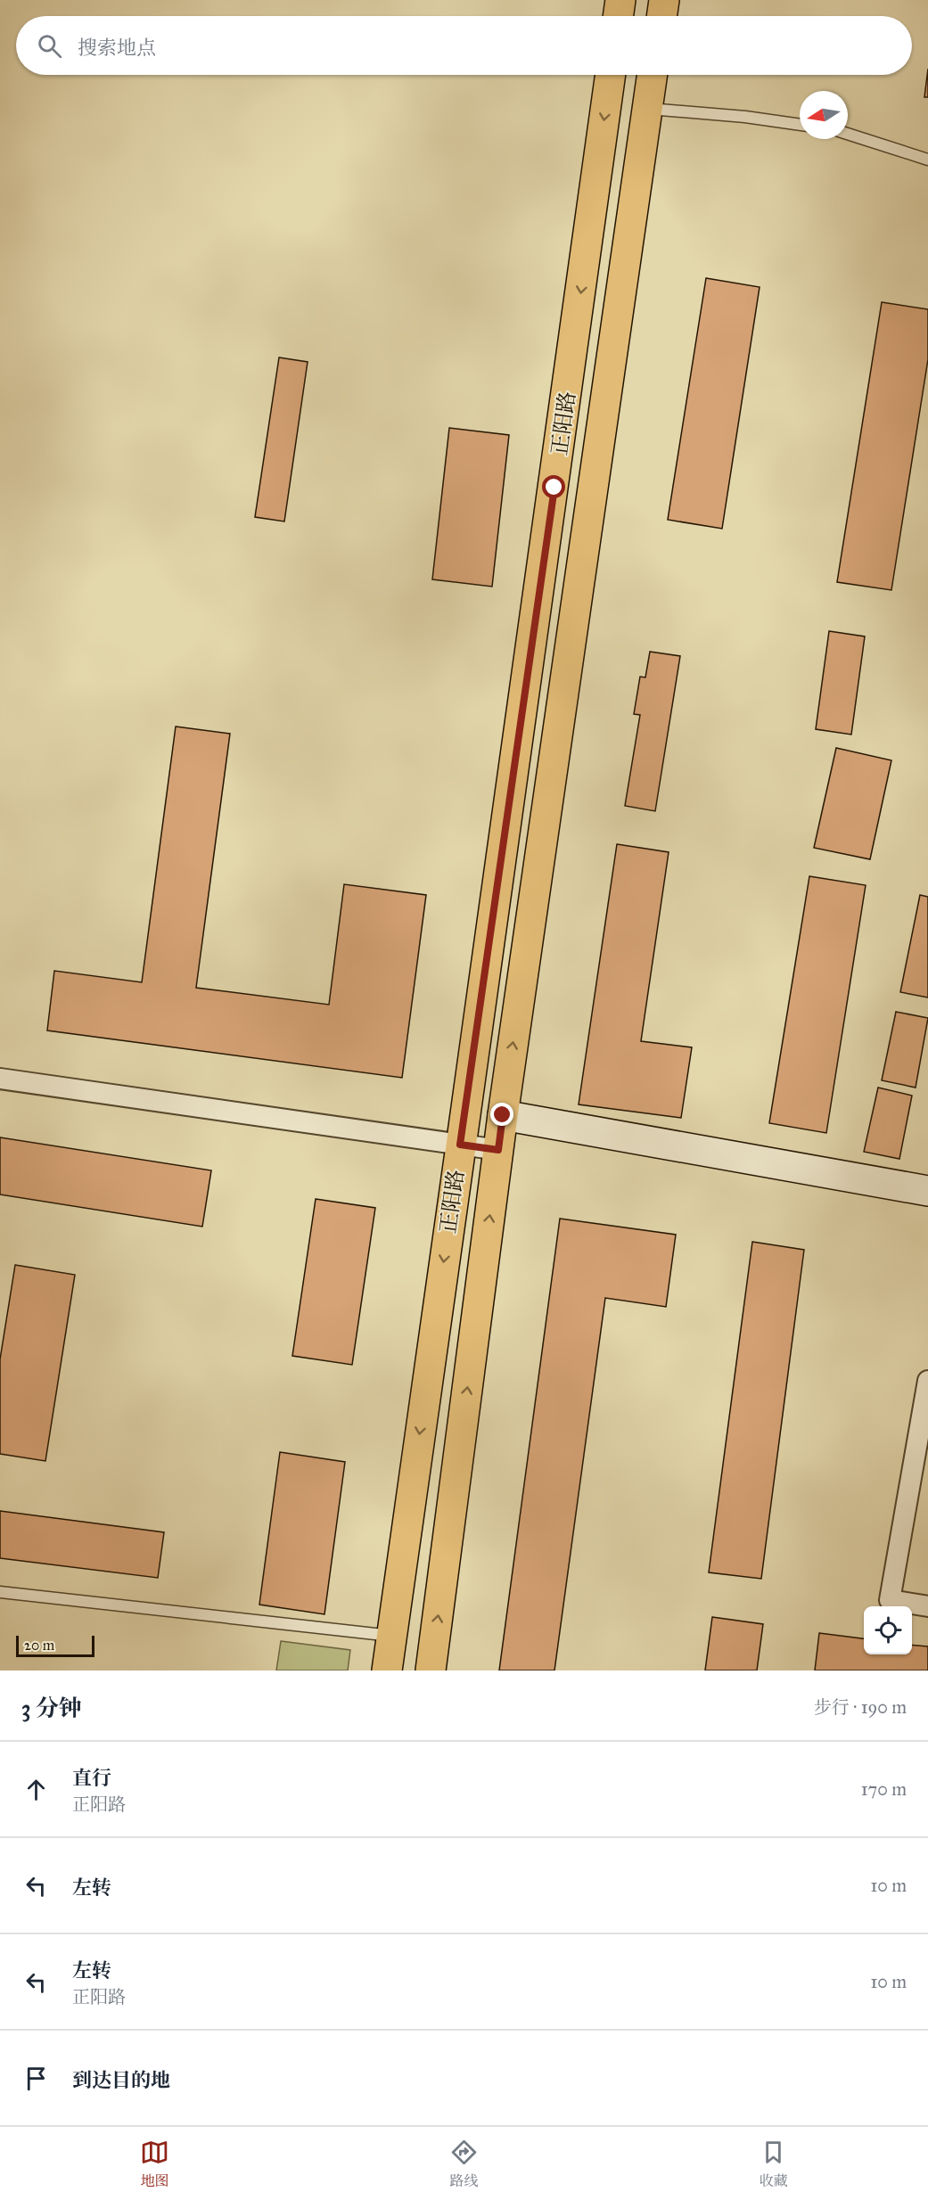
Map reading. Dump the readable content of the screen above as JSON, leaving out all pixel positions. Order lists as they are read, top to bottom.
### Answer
{
  "streets": {
    "main road": ["正阳路"]
  },
  "scale_bar": "20 m",
  "north": "left",
  "page": {
    "search": "搜索地点",
    "scale": "20 m",
    "heading": ["3 分钟", "步行 · 190 m"],
    "list": [
      ["直行", "正阳路", "170 m"],
      ["左转", "10 m"],
      ["左转", "正阳路", "10 m"],
      "到达目的地"
    ],
    "nav": ["地图", "路线", "收藏"]
  }
}
